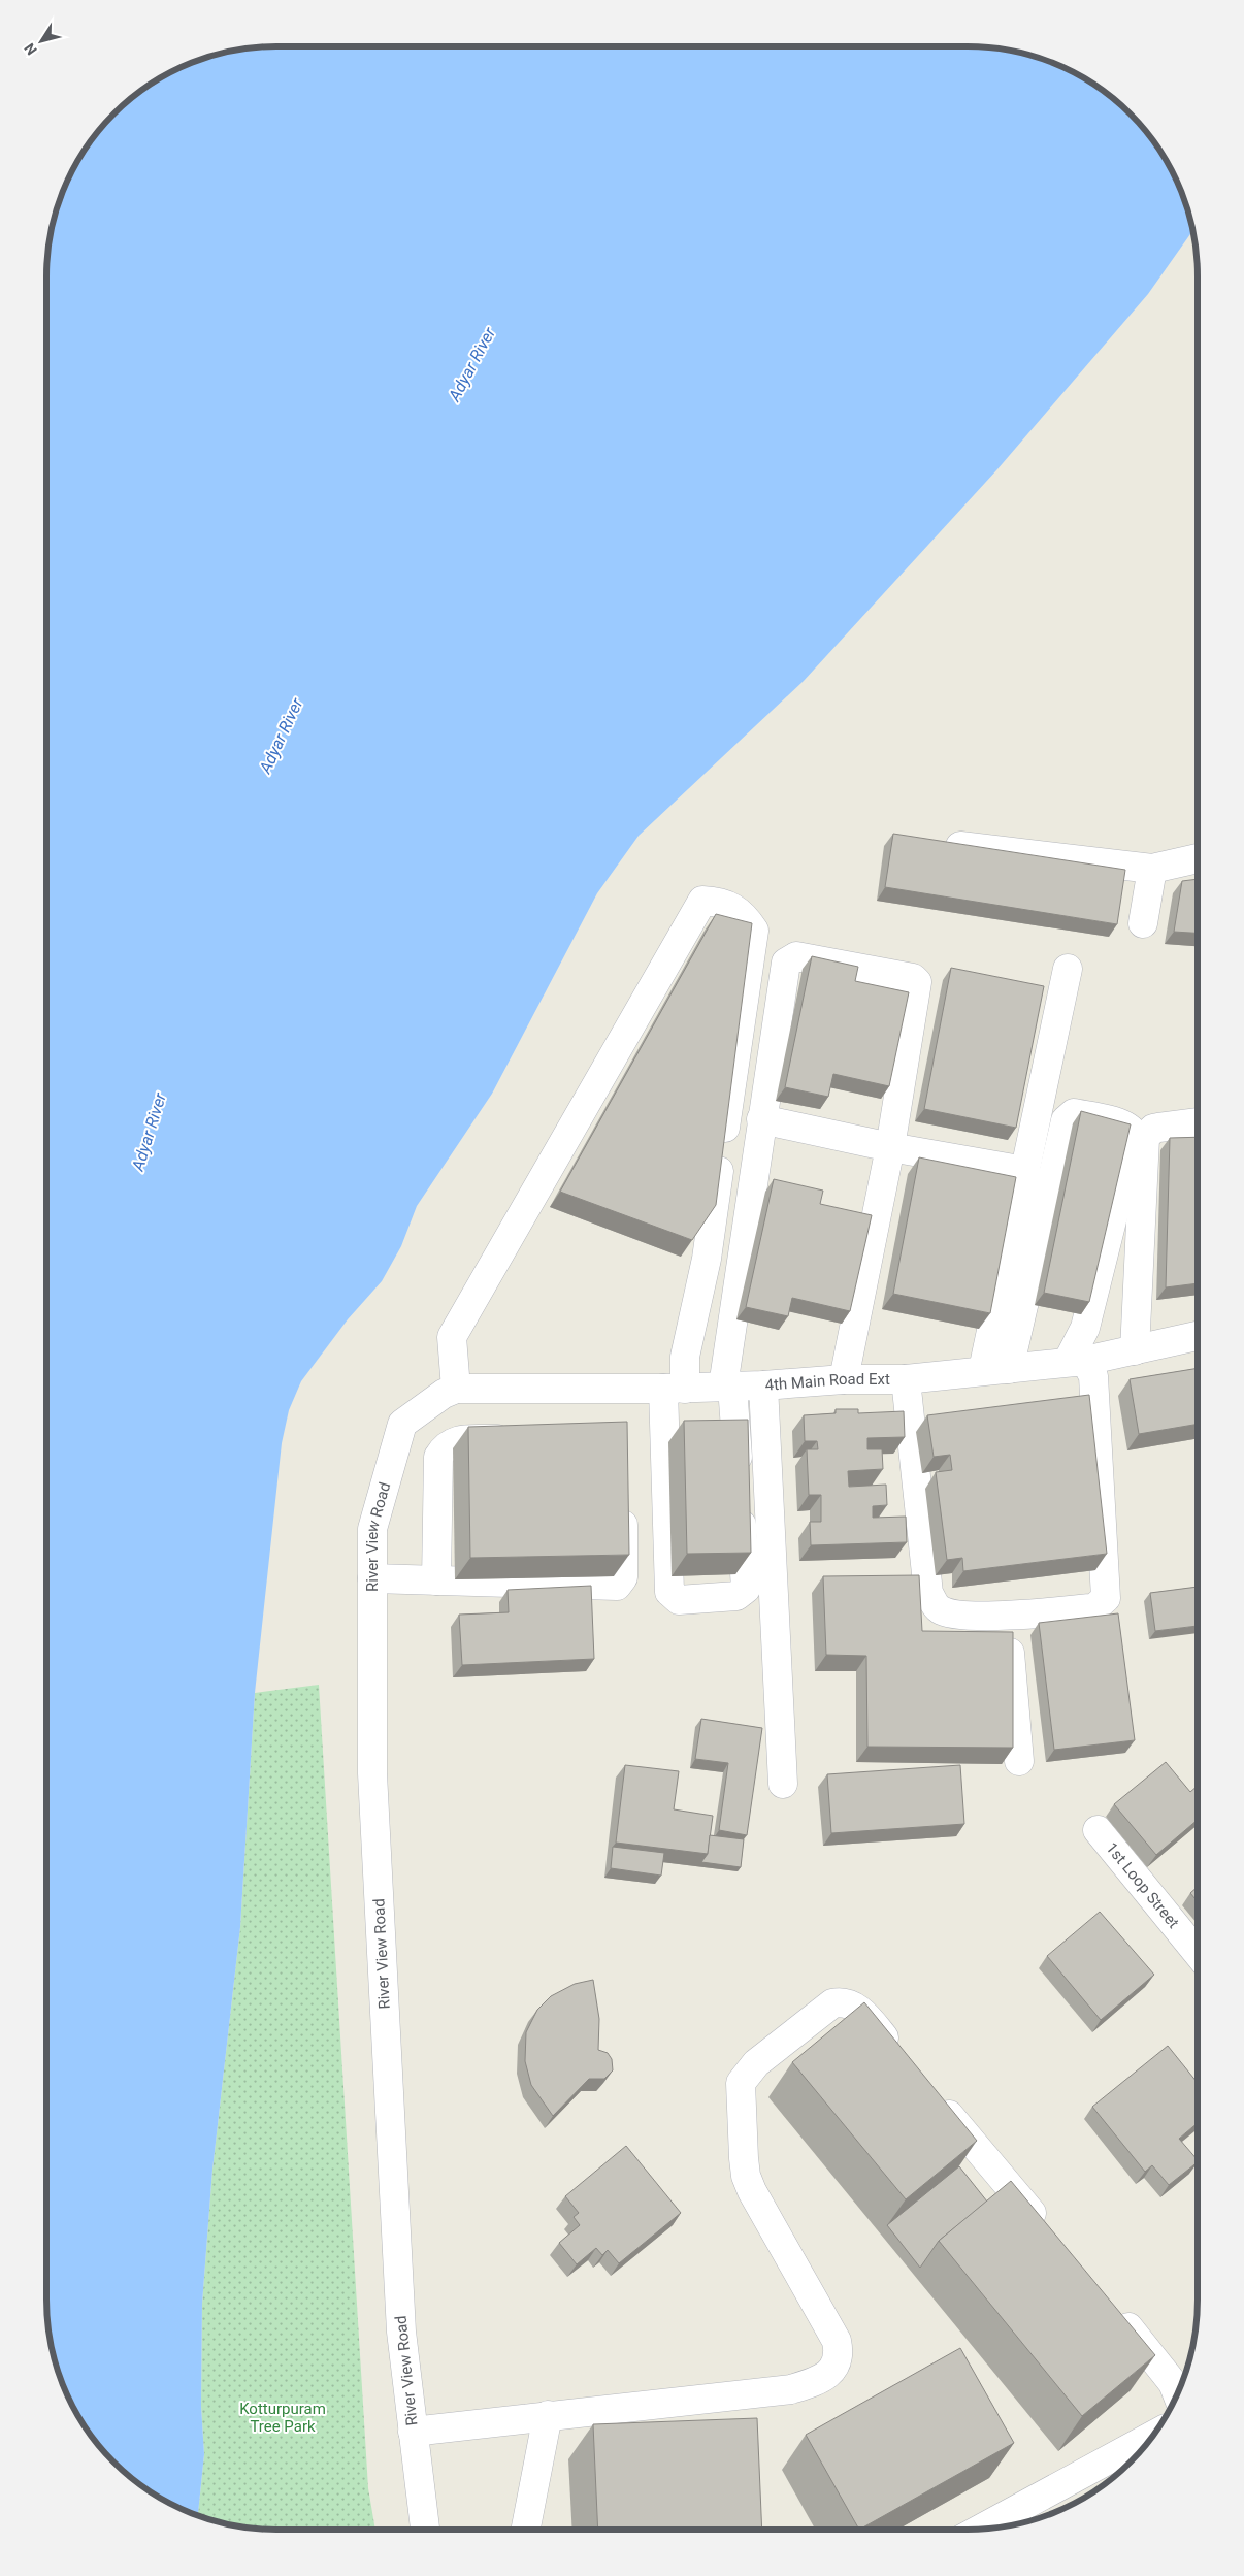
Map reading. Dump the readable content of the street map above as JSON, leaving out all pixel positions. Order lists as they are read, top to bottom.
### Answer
{
  "streets": {
    "street": ["4th Main Road Ext", "River View Road", "1st Loop Street"]
  },
  "crossings": [
    ["4th Main Road Ext", "River View Road"]
  ],
  "water": ["Adyar River"],
  "parks": ["Kotturpuram Tree Park"],
  "north": "bottom left"
}
